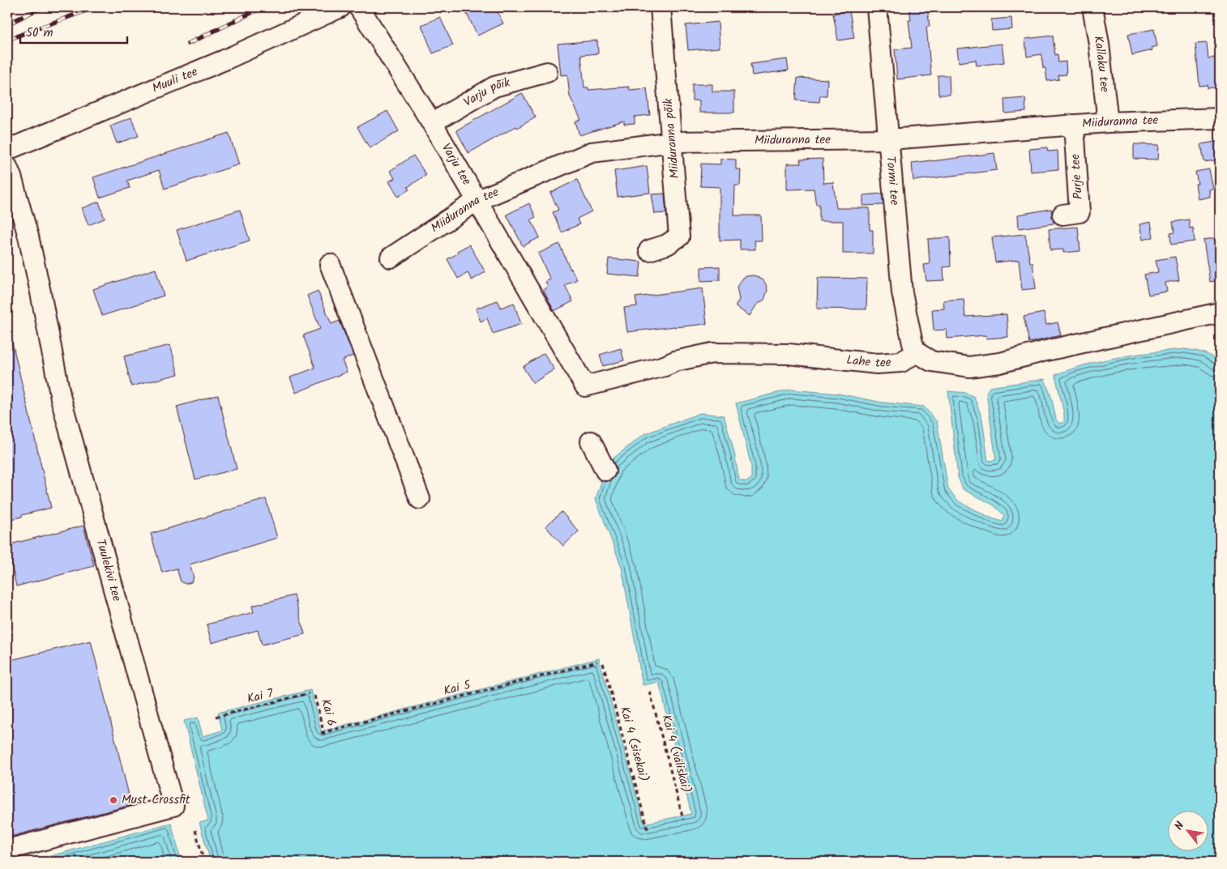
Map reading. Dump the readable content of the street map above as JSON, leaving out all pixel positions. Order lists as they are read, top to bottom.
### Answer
{
  "streets": {
    "street": [
      "Kallaku tee",
      "Muuli tee",
      "Varju põik",
      "Miiduranna tee",
      "Miiduranna põik",
      "Varju tee",
      "Purje tee",
      "Tormi tee",
      "Lahe tee",
      "Tuulekivi tee"
    ],
    "path": [
      "Kai 5",
      "Kai 7",
      "Kai 6",
      "Kai 4 (sisekai)",
      "Kai 4 (väliskai)"
    ]
  },
  "crossings": [
    ["Kallaku tee", "Miiduranna tee"],
    ["Varju põik", "Varju tee"],
    ["Miiduranna tee", "Miiduranna põik"],
    ["Miiduranna tee", "Varju tee"],
    ["Miiduranna tee", "Purje tee"],
    ["Miiduranna tee", "Tormi tee"],
    ["Varju tee", "Lahe tee"],
    ["Tormi tee", "Lahe tee"],
    ["Kai 5", "Kai 6"]
  ],
  "places": ["Must Crossfit"],
  "scale_bar": "50 m",
  "north": "top left"
}
